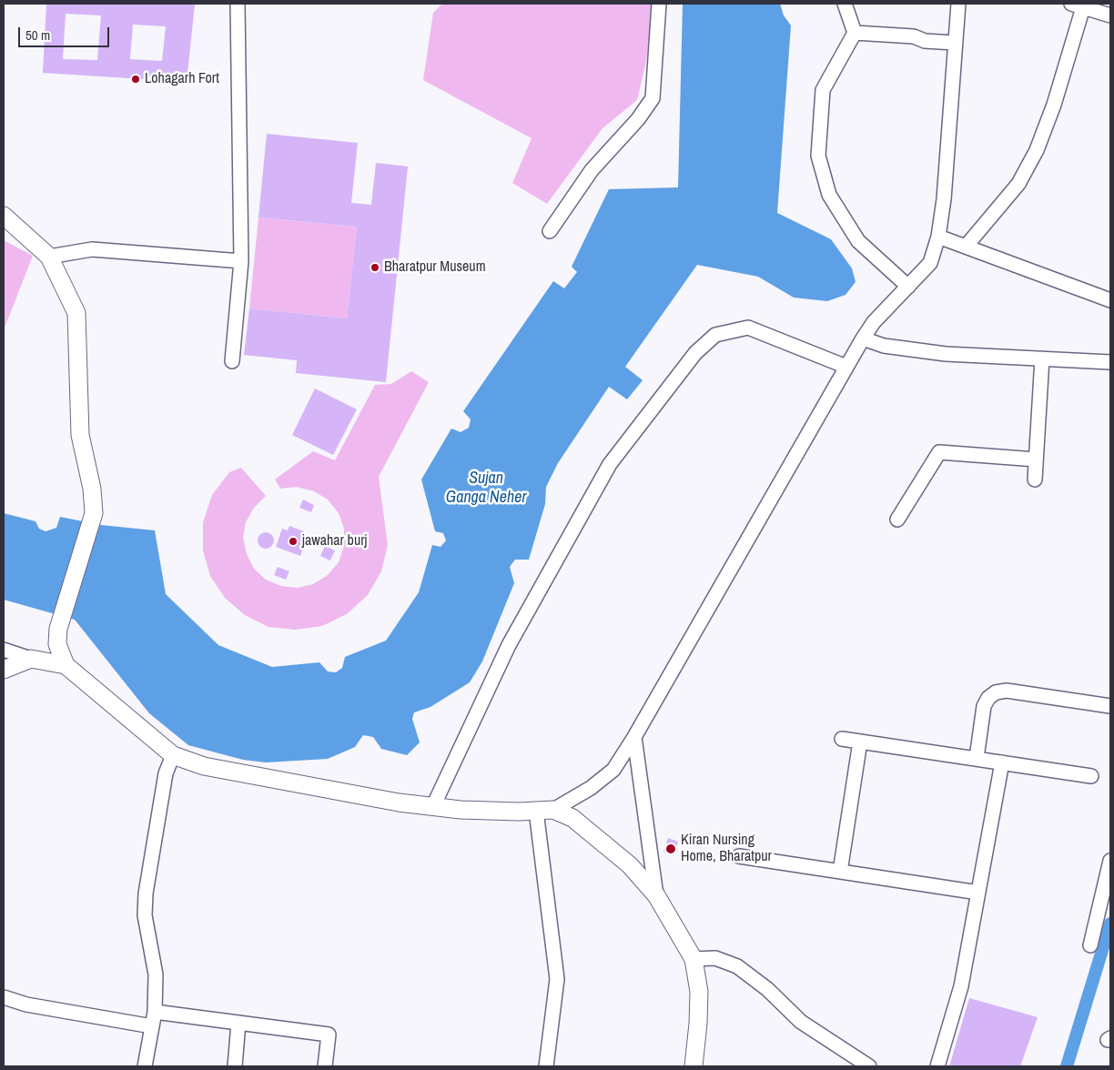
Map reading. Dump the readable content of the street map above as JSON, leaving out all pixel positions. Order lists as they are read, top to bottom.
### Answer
{
  "water": ["Sujan Ganga Neher"],
  "places": [
    "Lohagarh Fort",
    "Bharatpur Museum",
    "jawahar burj",
    "Kiran Nursing Home, Bharatpur"
  ],
  "scale_bar": "50 m"
}
